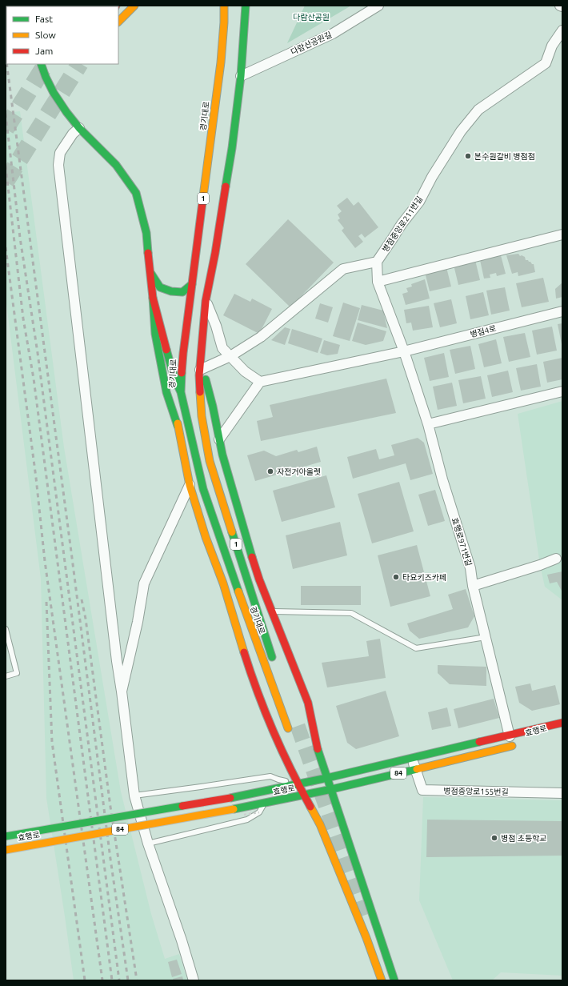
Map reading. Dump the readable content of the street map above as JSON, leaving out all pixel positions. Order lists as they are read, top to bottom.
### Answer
{
  "streets": {
    "main road": [
      "경기대로",
      "1",
      "효행로",
      "84"
    ],
    "street": [
      "다람산공원길",
      "병점중앙로211번길",
      "병점4로",
      "효행로971번길",
      "병점중앙로155번길"
    ]
  },
  "crossings": [
    ["다람산공원길", "경기대로"],
    ["경기대로", "효행로971번길"],
    ["경기대로", "효행로"],
    ["병점4로", "효행로971번길"],
    ["효행로971번길", "효행로"],
    ["효행로", "병점중앙로155번길"]
  ],
  "parks": ["다람산공원"],
  "places": [
    "본수원갈비 병점점",
    "자전거아울렛",
    "타요키즈카페",
    "병점 초등학교"
  ],
  "legend": ["Fast", "Slow", "Jam"]
}
